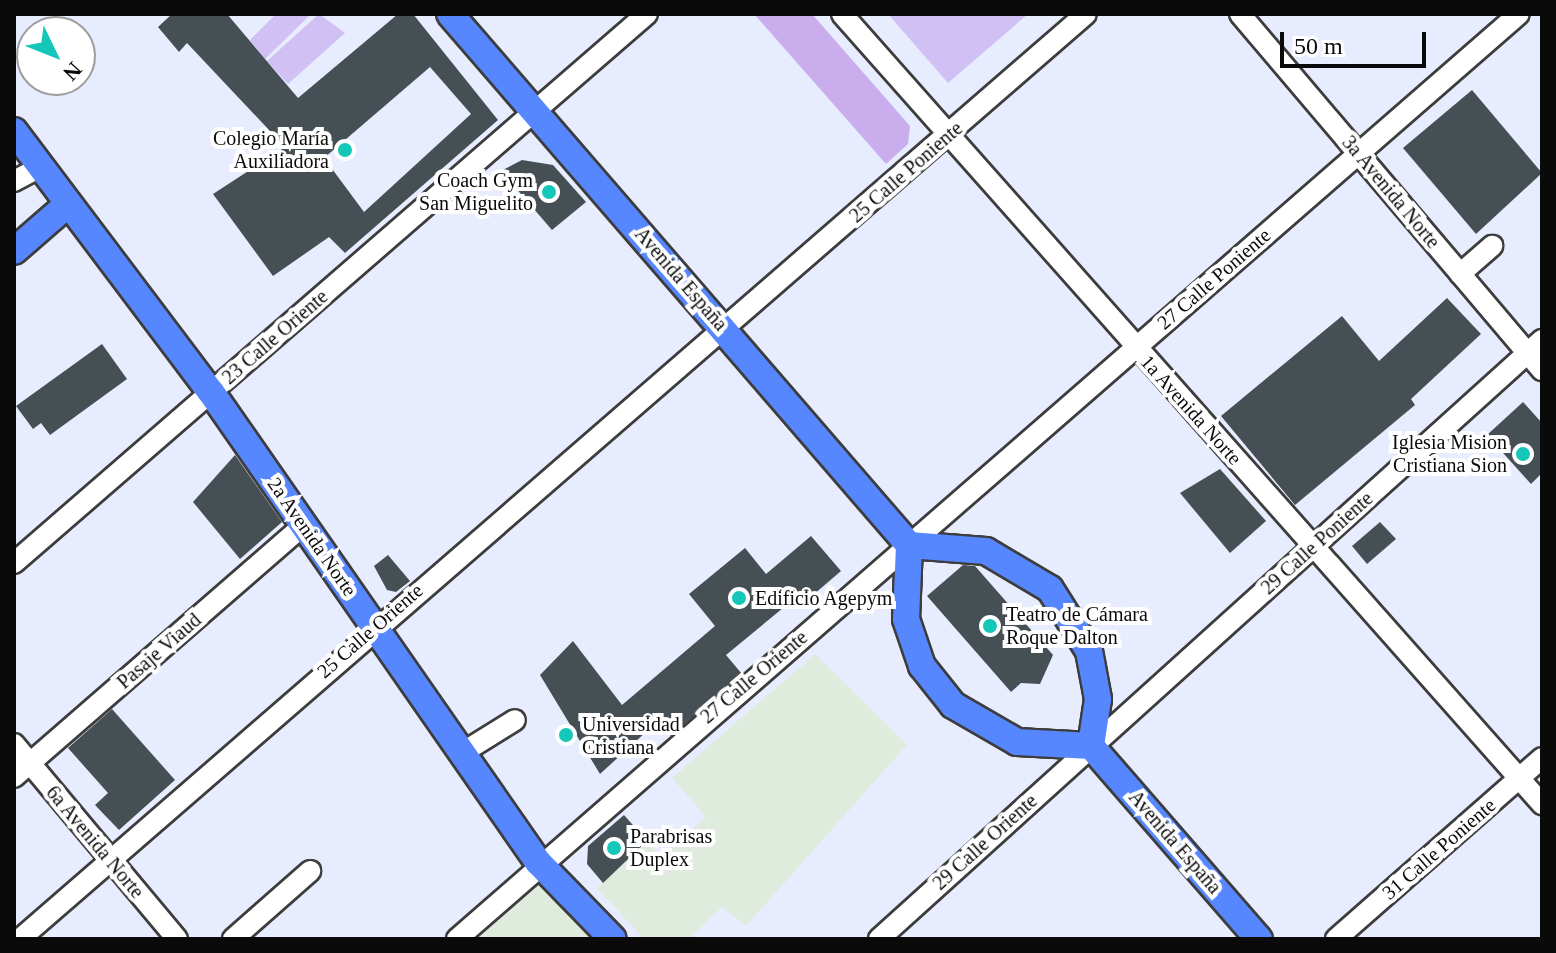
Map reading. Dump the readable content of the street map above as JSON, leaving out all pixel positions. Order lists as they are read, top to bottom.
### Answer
{
  "streets": {
    "main road": ["Avenida España", "2a Avenida Norte"],
    "street": [
      "25 Calle Poniente",
      "3a Avenida Norte",
      "27 Calle Poniente",
      "23 Calle Oriente",
      "1a Avenida Norte",
      "29 Calle Poniente",
      "25 Calle Oriente",
      "Pasaje Viaud",
      "27 Calle Oriente",
      "6a Avenida Norte",
      "29 Calle Oriente",
      "31 Calle Poniente"
    ]
  },
  "crossings": [
    ["25 Calle Poniente", "Avenida España"],
    ["25 Calle Poniente", "1a Avenida Norte"],
    ["25 Calle Poniente", "25 Calle Oriente"],
    ["3a Avenida Norte", "27 Calle Poniente"],
    ["3a Avenida Norte", "29 Calle Poniente"],
    ["Avenida España", "27 Calle Poniente"],
    ["Avenida España", "23 Calle Oriente"],
    ["Avenida España", "29 Calle Poniente"],
    ["Avenida España", "25 Calle Oriente"],
    ["Avenida España", "27 Calle Oriente"],
    ["Avenida España", "29 Calle Oriente"],
    ["27 Calle Poniente", "1a Avenida Norte"],
    ["27 Calle Poniente", "27 Calle Oriente"],
    ["23 Calle Oriente", "2a Avenida Norte"],
    ["1a Avenida Norte", "29 Calle Poniente"],
    ["1a Avenida Norte", "31 Calle Poniente"],
    ["2a Avenida Norte", "25 Calle Oriente"],
    ["2a Avenida Norte", "Pasaje Viaud"],
    ["2a Avenida Norte", "27 Calle Oriente"],
    ["29 Calle Poniente", "29 Calle Oriente"],
    ["25 Calle Oriente", "6a Avenida Norte"],
    ["Pasaje Viaud", "6a Avenida Norte"]
  ],
  "places": [
    "Colegio María Auxiliadora",
    "Coach Gym San Miguelito",
    "Iglesia Mision Cristiana Sion",
    "Edificio Agepym",
    "Teatro de Cámara Roque Dalton",
    "Universidad Cristiana",
    "Parabrisas Duplex"
  ],
  "scale_bar": "50 m",
  "north": "bottom right"
}
